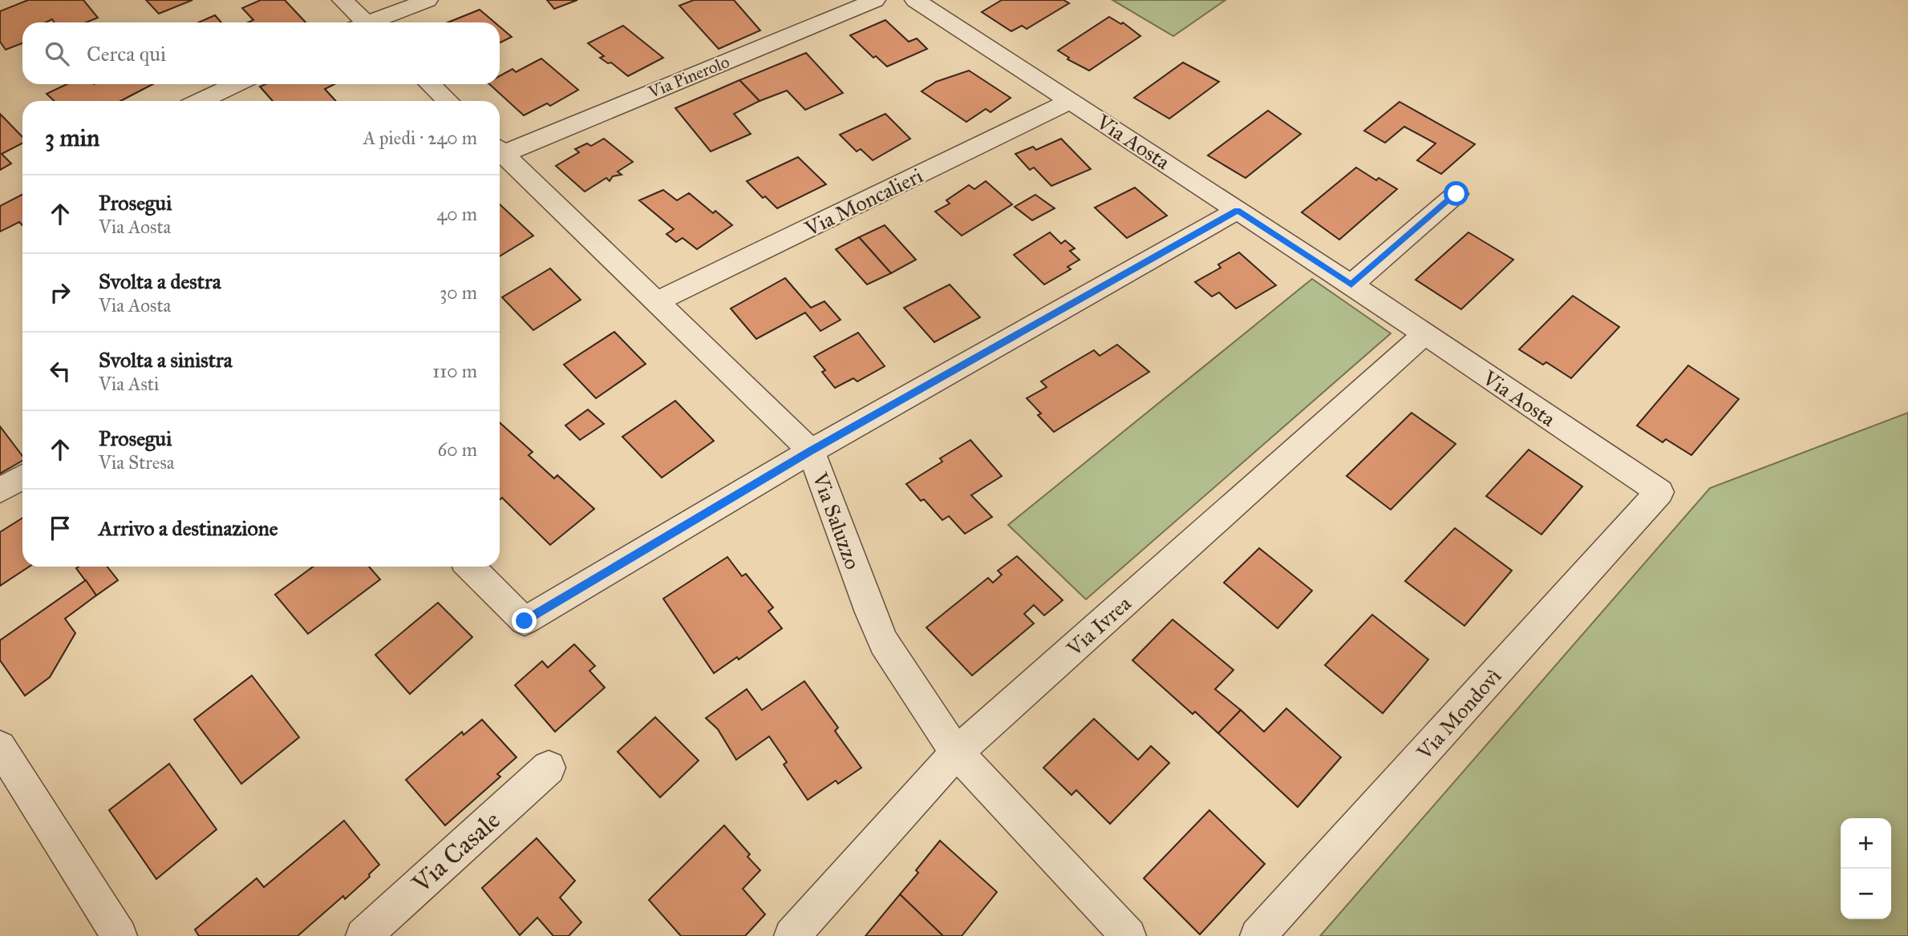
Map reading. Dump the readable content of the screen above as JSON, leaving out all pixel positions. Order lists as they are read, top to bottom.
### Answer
{
  "streets": {
    "street": [
      "Via Pinerolo",
      "Via Aosta",
      "Via Moncalieri",
      "Via Saluzzo",
      "Via Ivrea",
      "Via Mondovì",
      "Via Casale"
    ]
  },
  "crossings": [
    ["Via Aosta", "Via Moncalieri"],
    ["Via Aosta", "Via Ivrea"],
    ["Via Aosta", "Via Mondovì"],
    ["Via Moncalieri", "Via Saluzzo"],
    ["Via Saluzzo", "Via Ivrea"]
  ],
  "page": {
    "search": "Cerca qui",
    "heading": ["3 min", "A piedi · 240 m"],
    "list": [
      ["Prosegui", "Via Aosta", "40 m"],
      ["Svolta a destra", "Via Aosta", "30 m"],
      ["Svolta a sinistra", "Via Asti", "110 m"],
      ["Prosegui", "Via Stresa", "60 m"],
      "Arrivo a destinazione"
    ],
    "map_buttons": ["+", "−"]
  }
}
